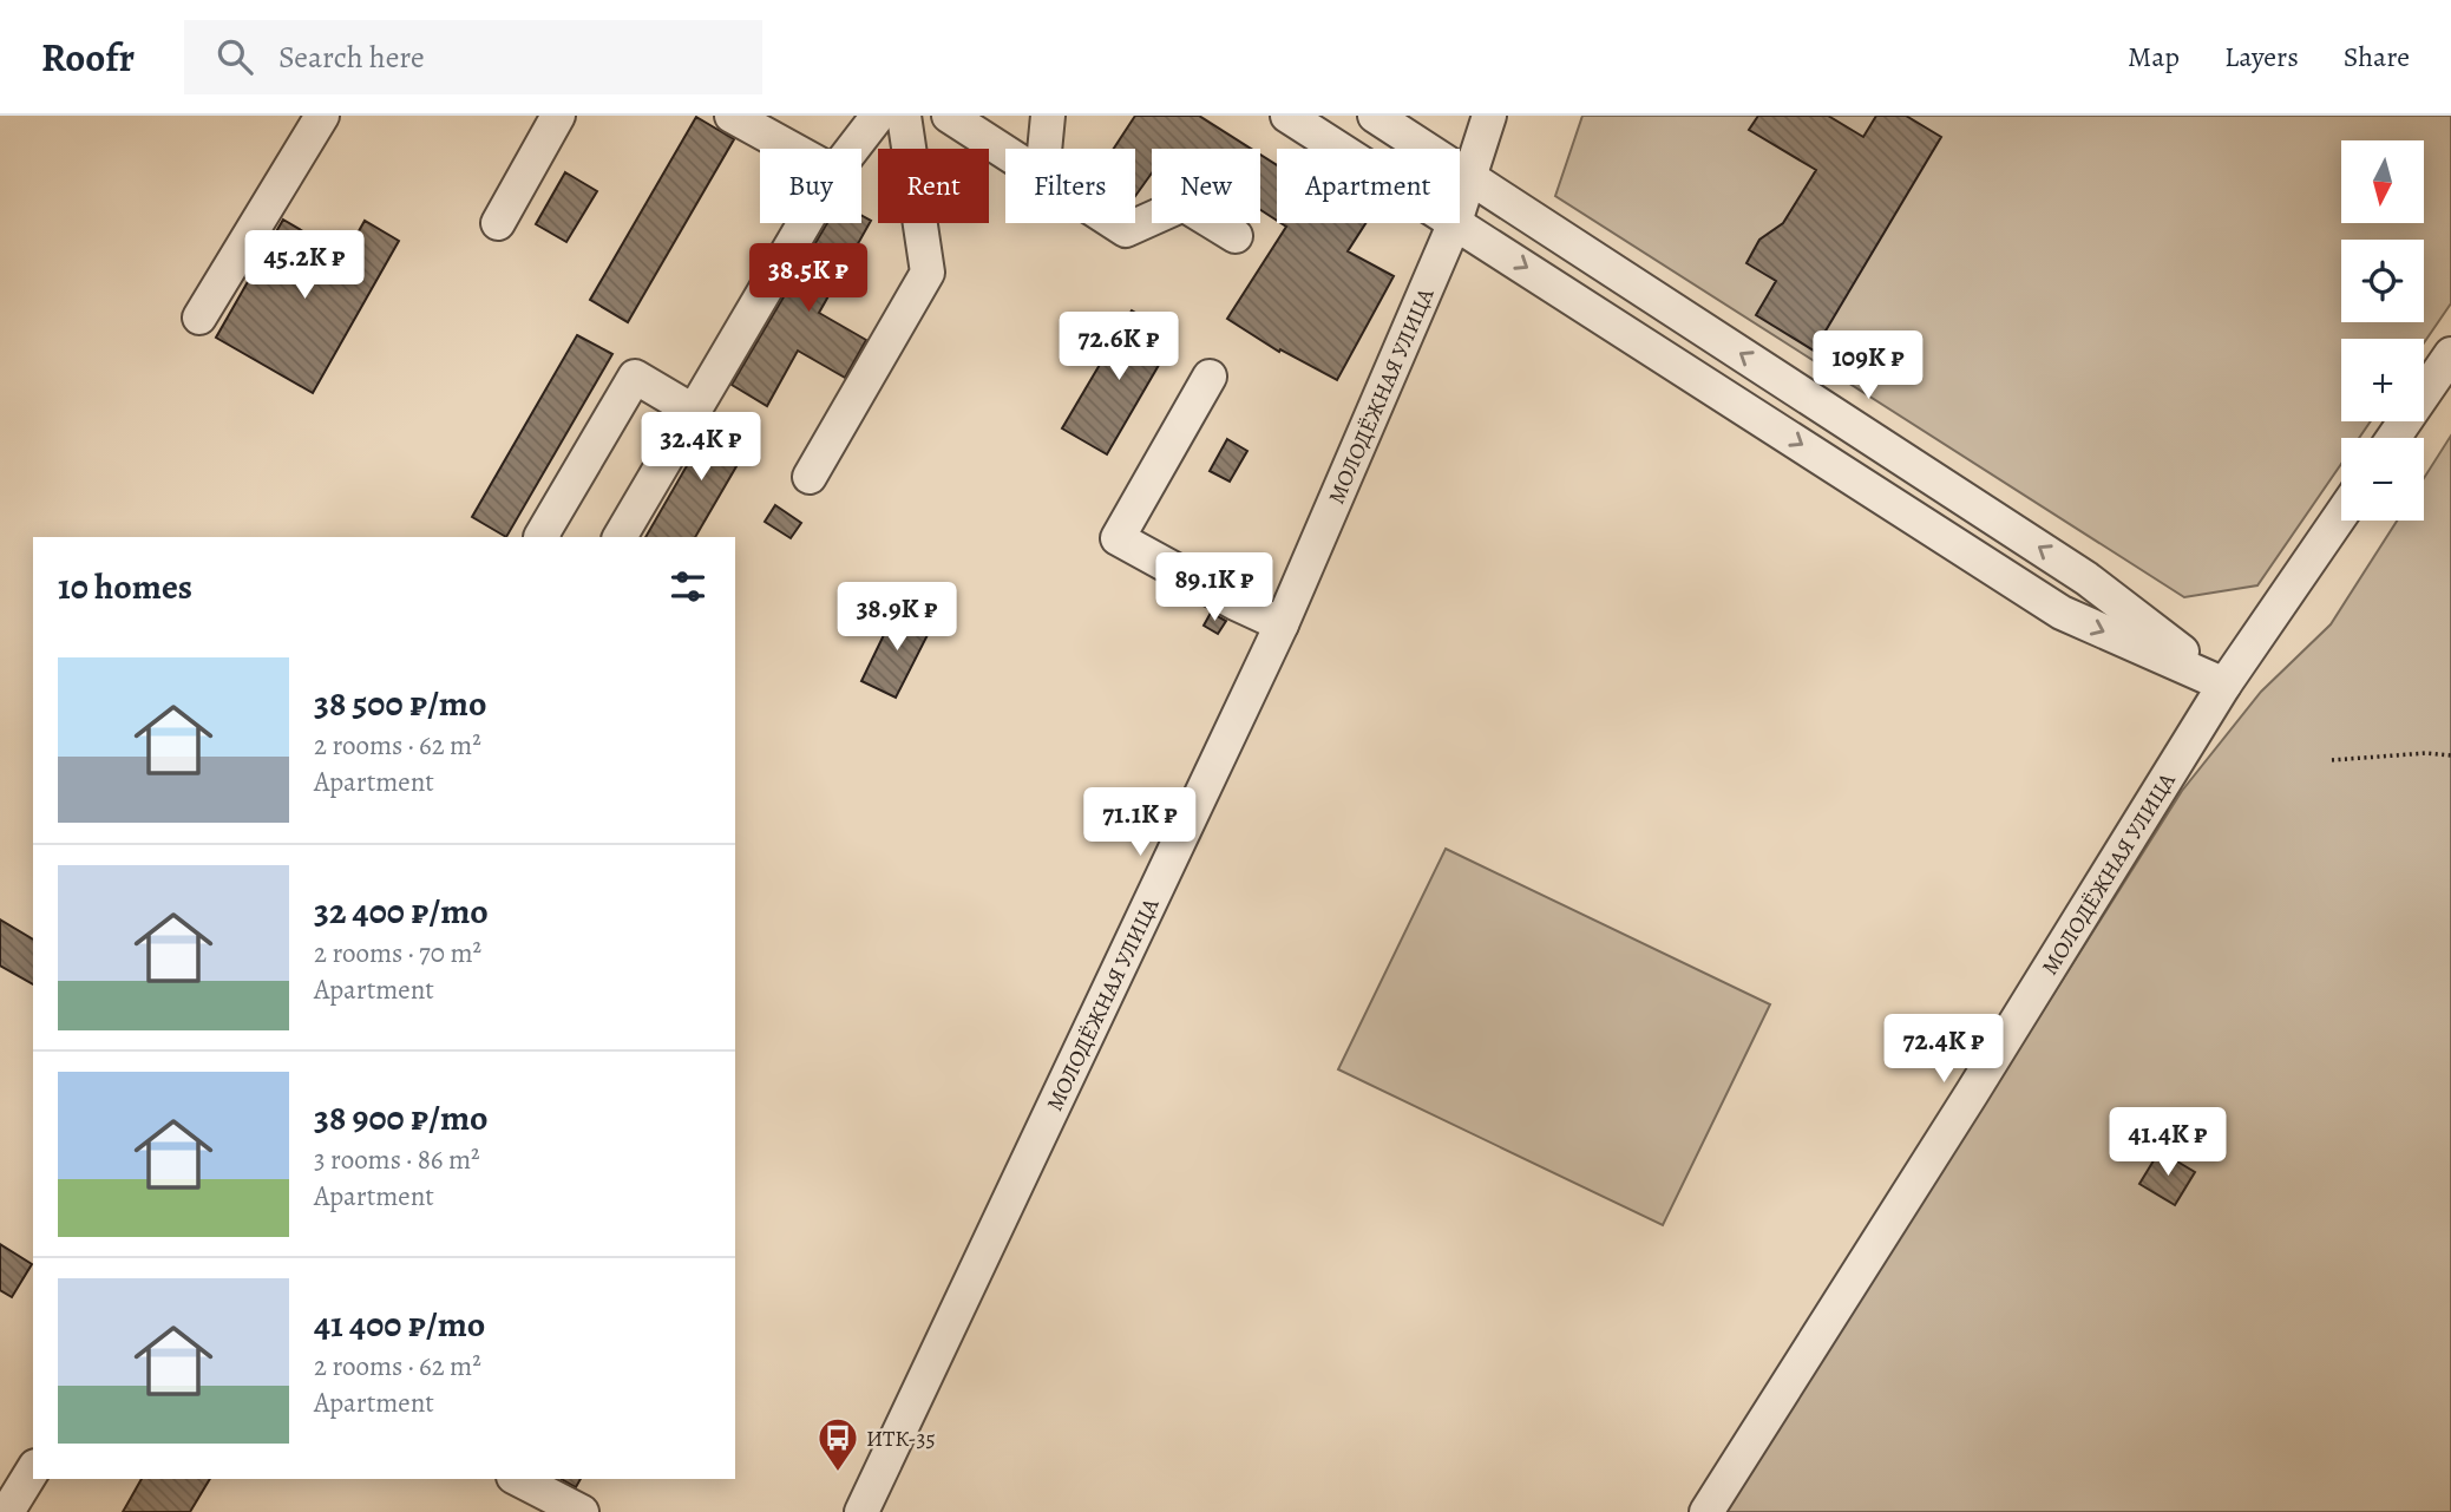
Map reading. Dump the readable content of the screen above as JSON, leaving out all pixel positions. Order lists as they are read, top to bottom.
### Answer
{
  "streets": {
    "street": ["МОЛОДЁЖНАЯ УЛИЦА"]
  },
  "places": {
    "bus stop": ["ИТК-35"]
  },
  "north": "bottom",
  "page": {
    "header": "Roofr",
    "search": "Search here",
    "nav": ["Map", "Layers", "Share"],
    "map_buttons": ["+", "−"],
    "chip": [
      "Buy",
      "Rent",
      "Filters",
      "New",
      "Apartment"
    ],
    "price": [
      "45.2K ₽",
      "38.5K ₽",
      "72.6K ₽",
      "109K ₽",
      "32.4K ₽",
      "89.1K ₽",
      "38.9K ₽",
      "71.1K ₽",
      "72.4K ₽",
      "41.4K ₽"
    ],
    "heading": "10 homes",
    "list": [
      {
        "name": "38 500 ₽/mo",
        "note": "2 rooms · 62 m² · Apartment"
      },
      {
        "name": "32 400 ₽/mo",
        "note": "2 rooms · 70 m² · Apartment"
      },
      {
        "name": "38 900 ₽/mo",
        "note": "3 rooms · 86 m² · Apartment"
      },
      {
        "name": "41 400 ₽/mo",
        "note": "2 rooms · 62 m² · Apartment"
      }
    ]
  }
}
